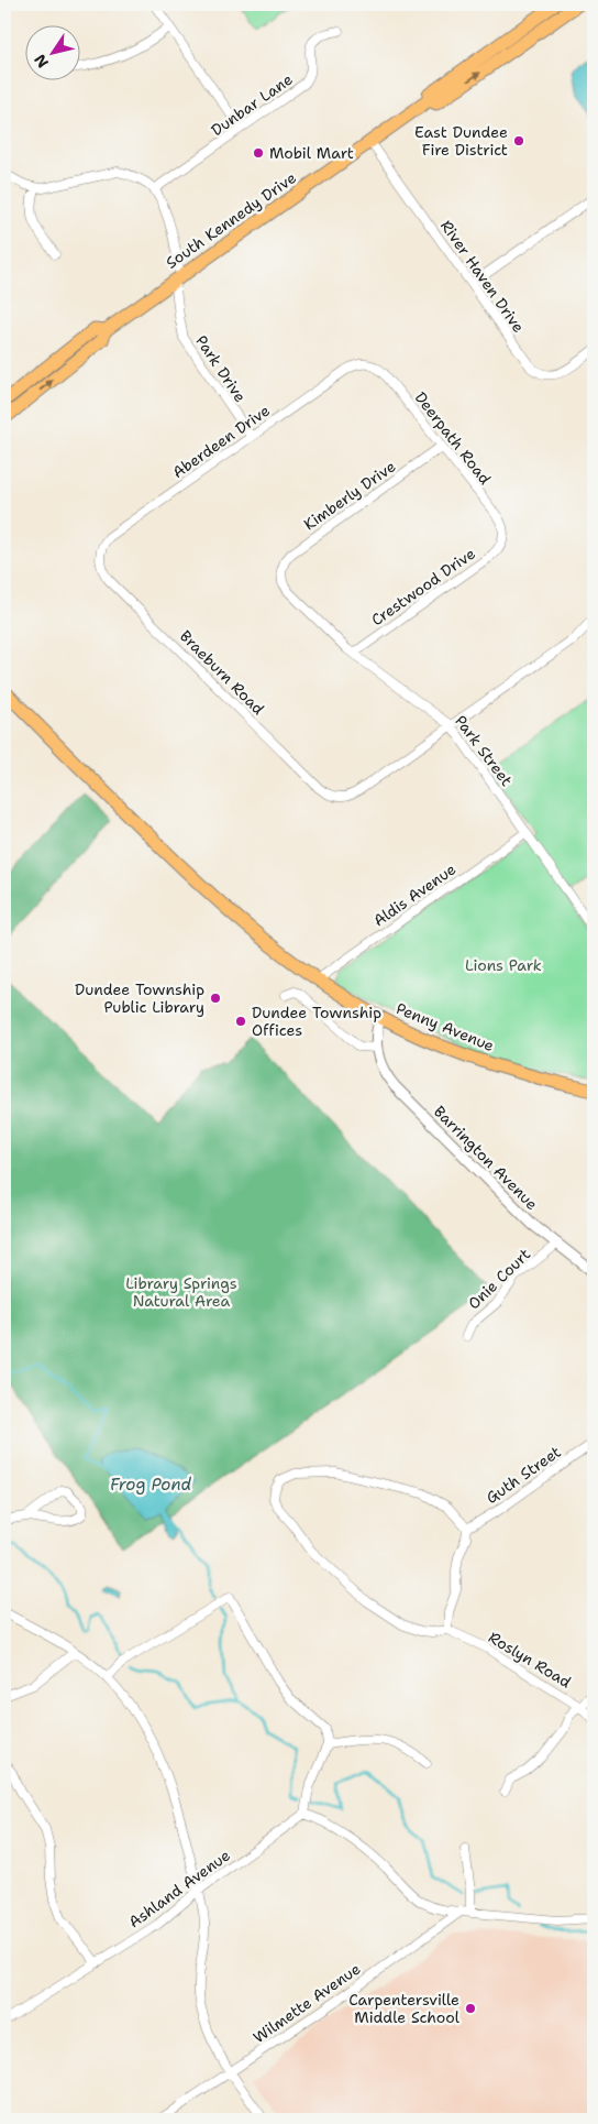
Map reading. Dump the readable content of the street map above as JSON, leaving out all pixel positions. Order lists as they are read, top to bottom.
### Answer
{
  "streets": {
    "main road": ["South Kennedy Drive", "Penny Avenue"],
    "street": [
      "Dunbar Lane",
      "River Haven Drive",
      "Park Drive",
      "Deerpath Road",
      "Aberdeen Drive",
      "Kimberly Drive",
      "Crestwood Drive",
      "Braeburn Road",
      "Park Street",
      "Aldis Avenue",
      "Barrington Avenue",
      "Onie Court",
      "Guth Street",
      "Roslyn Road",
      "Ashland Avenue",
      "Wilmette Avenue"
    ]
  },
  "crossings": [
    ["Dunbar Lane", "Park Drive"],
    ["South Kennedy Drive", "River Haven Drive"],
    ["South Kennedy Drive", "Park Drive"],
    ["Park Drive", "Aberdeen Drive"],
    ["Deerpath Road", "Aberdeen Drive"],
    ["Deerpath Road", "Kimberly Drive"],
    ["Deerpath Road", "Crestwood Drive"],
    ["Aberdeen Drive", "Braeburn Road"],
    ["Kimberly Drive", "Park Street"],
    ["Crestwood Drive", "Park Street"],
    ["Braeburn Road", "Park Street"],
    ["Park Street", "Aldis Avenue"],
    ["Aldis Avenue", "Penny Avenue"],
    ["Penny Avenue", "Barrington Avenue"],
    ["Barrington Avenue", "Onie Court"],
    ["Guth Street", "Roslyn Road"]
  ],
  "water": ["Frog Pond"],
  "parks": ["Lions Park", "Library Springs Natural Area"],
  "places": [
    "East Dundee Fire District",
    "Mobil Mart",
    "Dundee Township Public Library",
    "Dundee Township Offices",
    "Carpentersville Middle School"
  ],
  "north": "bottom left"
}
